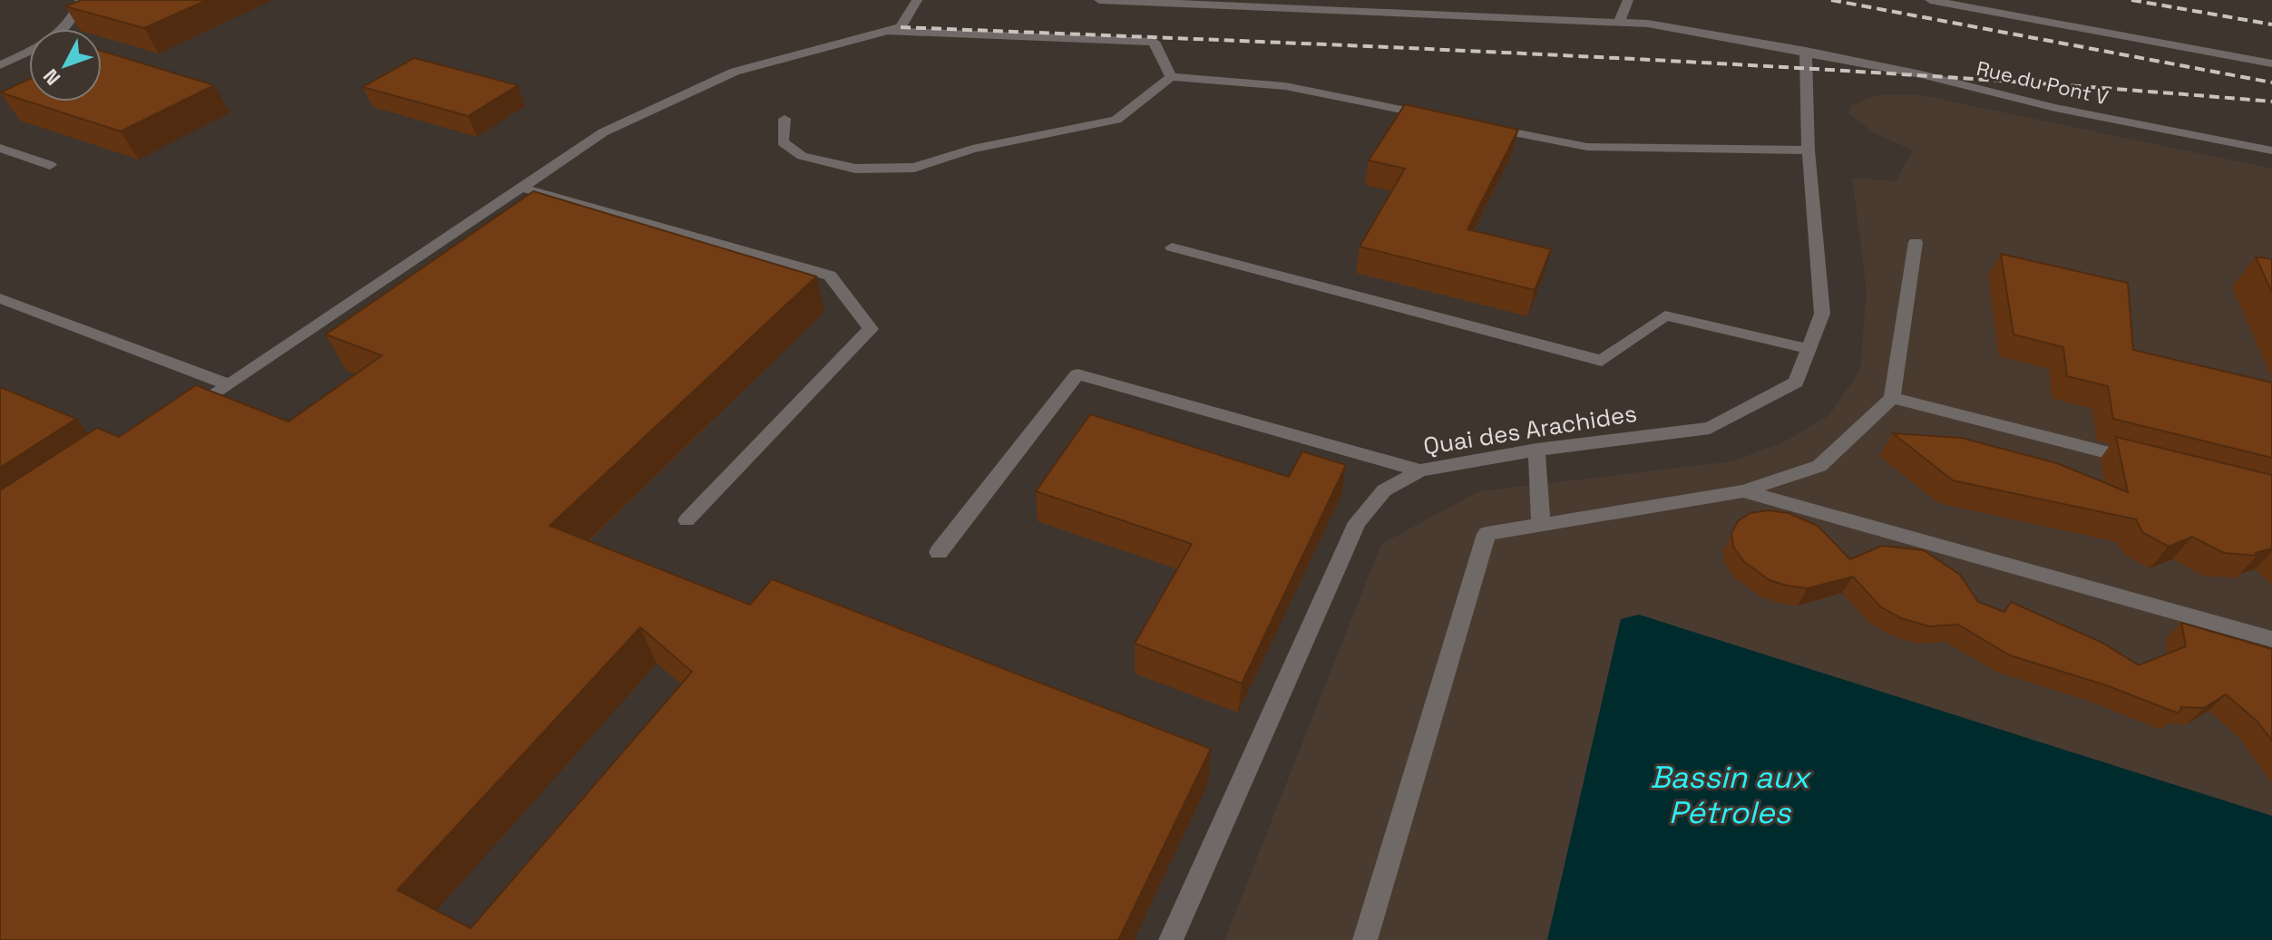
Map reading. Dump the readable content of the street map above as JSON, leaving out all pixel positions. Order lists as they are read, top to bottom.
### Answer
{
  "streets": {
    "street": ["Rue du Pont V", "Quai des Arachides"]
  },
  "crossings": [
    ["Rue du Pont V", "Quai des Arachides"]
  ],
  "water": ["Bassin aux Pétroles"],
  "north": "bottom left"
}
